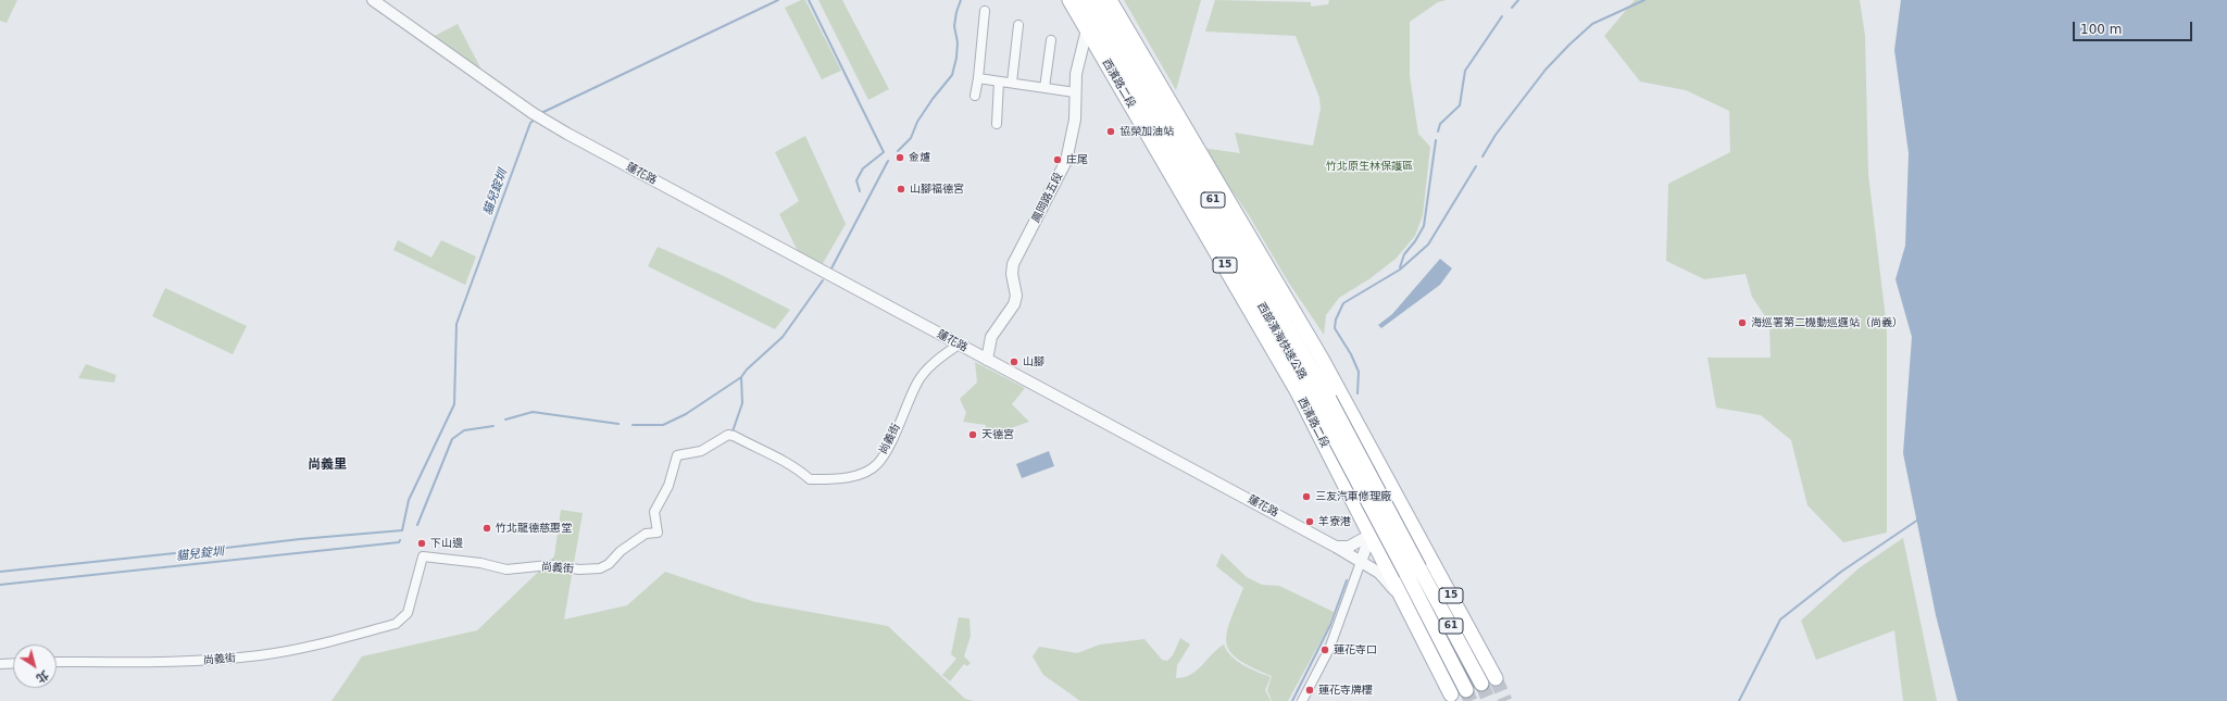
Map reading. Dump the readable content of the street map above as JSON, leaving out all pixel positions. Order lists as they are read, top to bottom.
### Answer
{
  "streets": {
    "main road": [
      "西濱路二段",
      "61",
      "15",
      "西部濱海快速公路"
    ],
    "street": ["蓮花路", "鳳岡路五段", "尚義街"]
  },
  "crossings": [
    ["西濱路二段", "蓮花路"],
    ["西濱路二段", "鳳岡路五段"],
    ["西濱路二段", "西部濱海快速公路"],
    ["蓮花路", "鳳岡路五段"],
    ["蓮花路", "尚義街"],
    ["鳳岡路五段", "15"],
    ["鳳岡路五段", "西部濱海快速公路"],
    ["15", "西部濱海快速公路"]
  ],
  "districts": ["尚義里"],
  "water": ["貓兒錠圳"],
  "parks": ["竹北原生林保護區"],
  "places": [
    "協榮加油站",
    "金爐",
    "庄尾",
    "山腳福德宮",
    "海巡署第二機動巡邏站（尚義）",
    "山腳",
    "天德宮",
    "三友汽車修理廠",
    "羊寮港",
    "竹北龍德慈惠堂",
    "下山邊",
    "蓮花寺口",
    "蓮花寺牌樓"
  ],
  "scale_bar": "100 m",
  "north": "bottom right"
}
